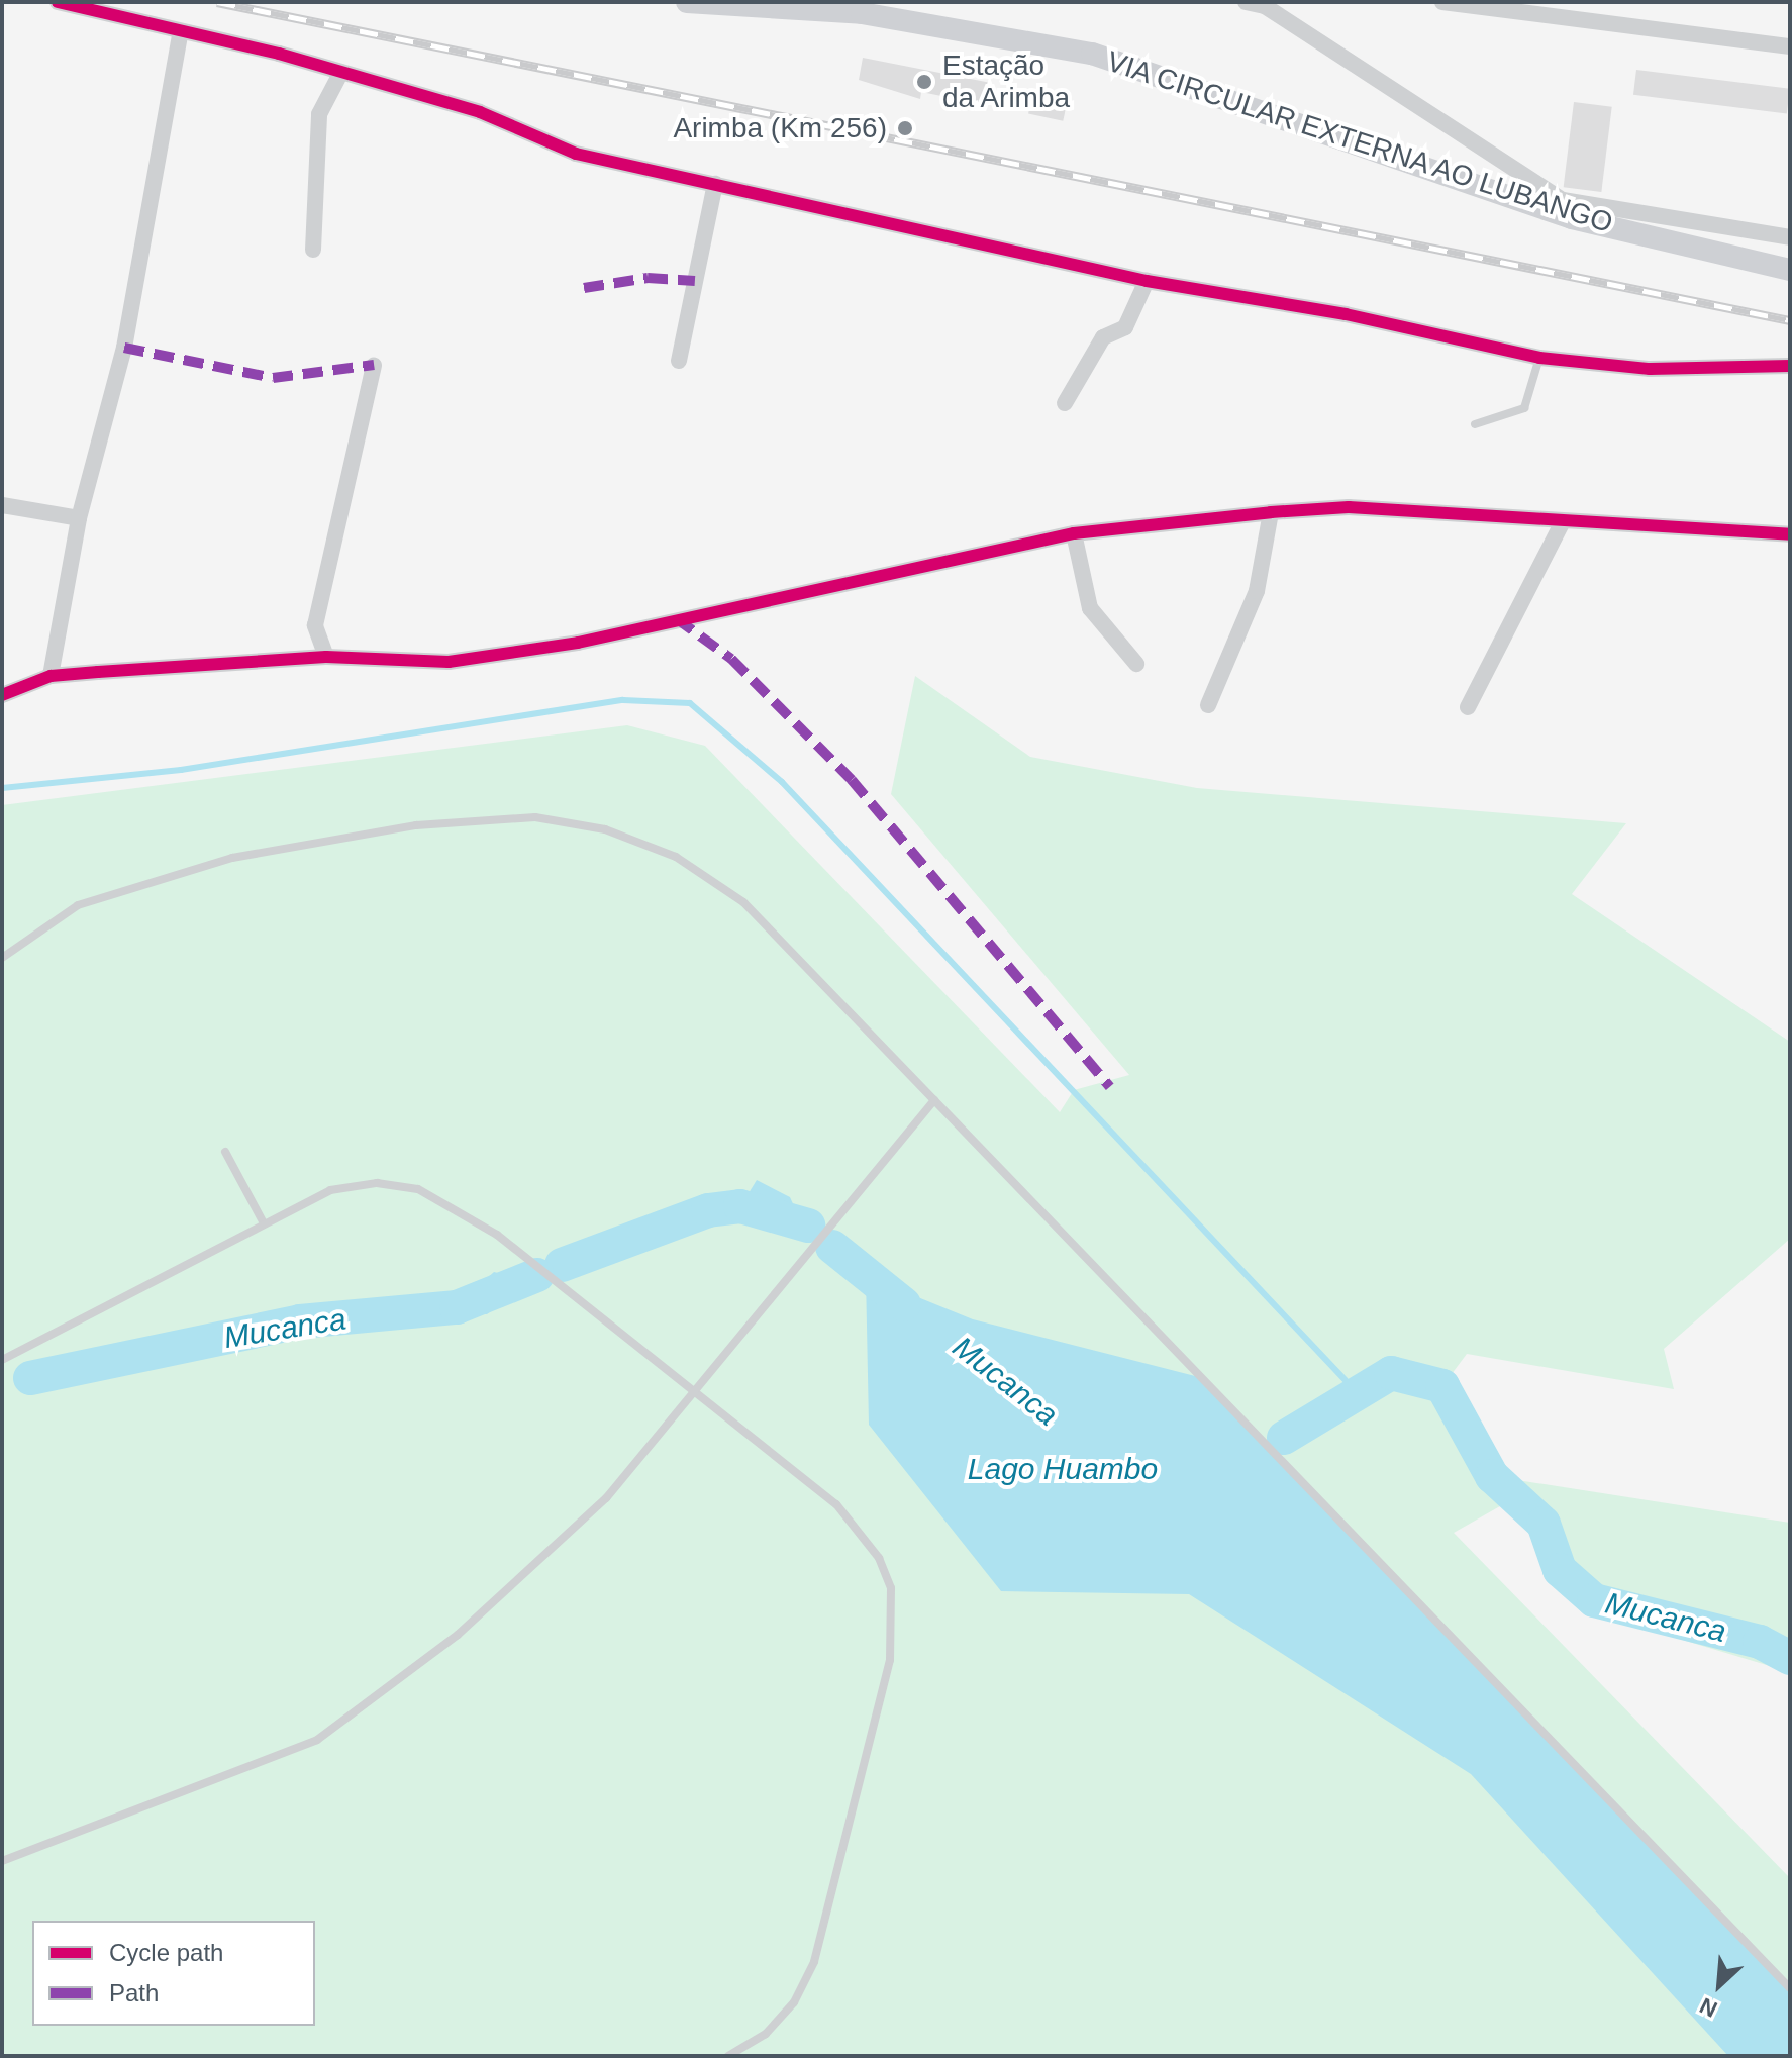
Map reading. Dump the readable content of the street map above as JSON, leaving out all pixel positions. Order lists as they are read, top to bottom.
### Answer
{
  "streets": {
    "main road": ["VIA CIRCULAR EXTERNA AO LUBANGO"]
  },
  "water": ["Mucanca", "Lago Huambo"],
  "places": ["Estação da Arimba", "Arimba (Km 256)"],
  "legend": ["Cycle path", "Path"],
  "north": "bottom left"
}
